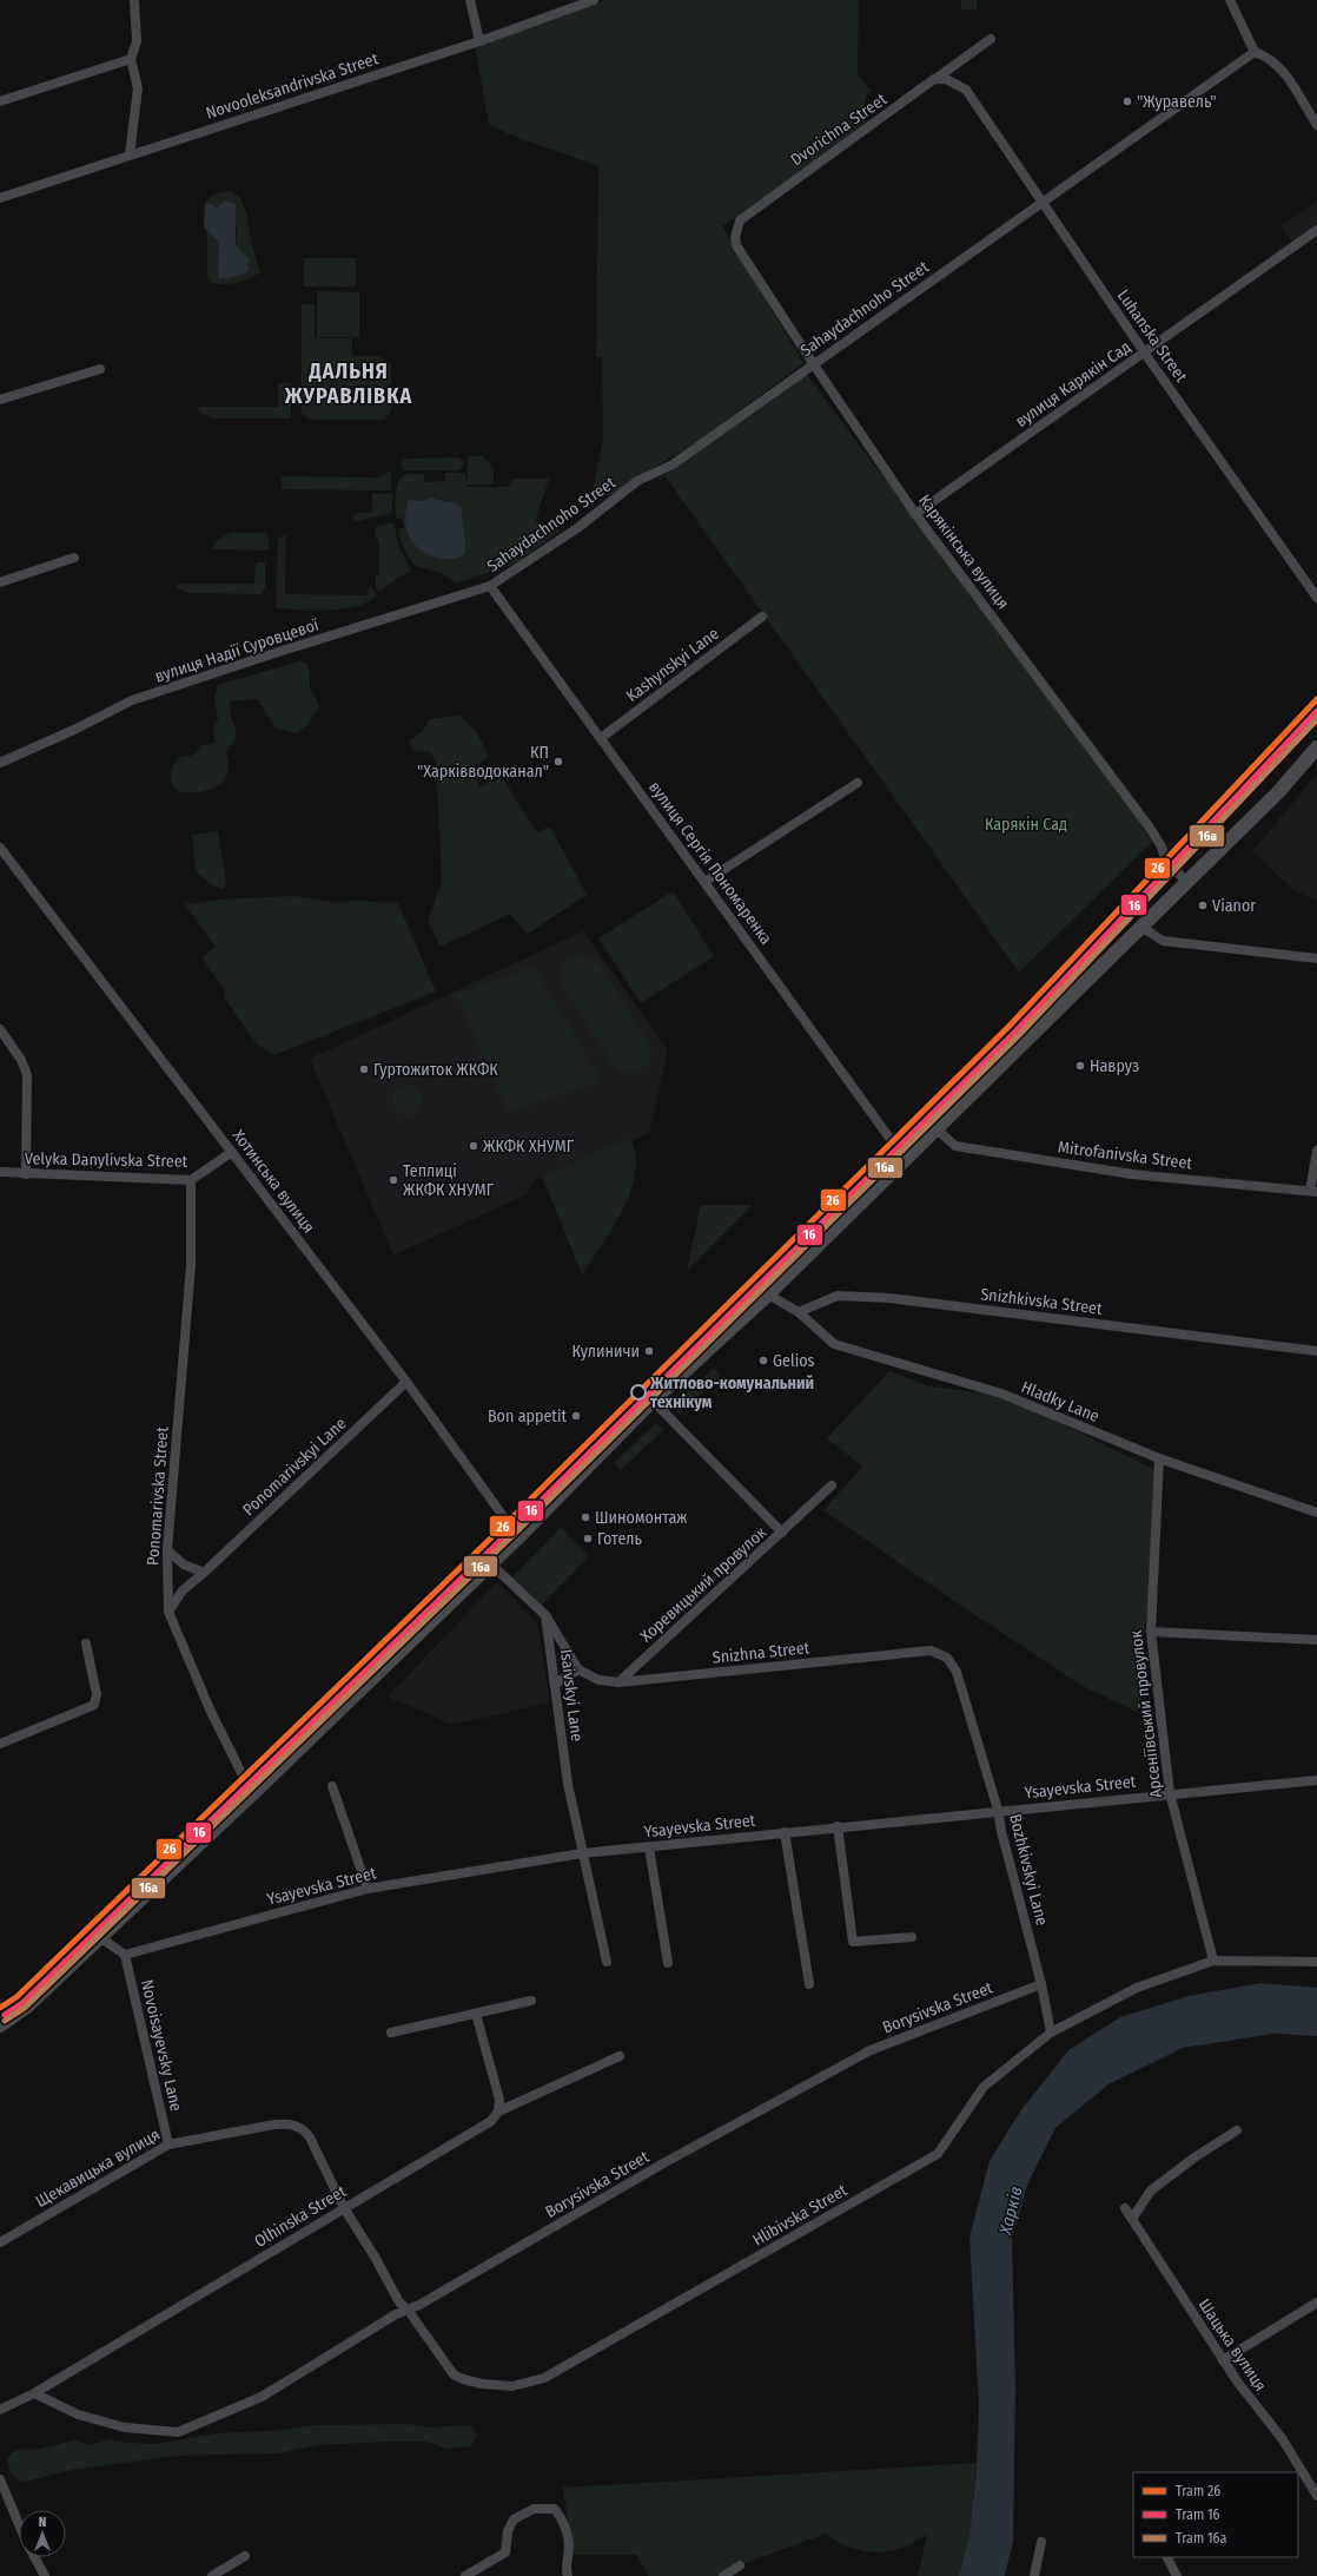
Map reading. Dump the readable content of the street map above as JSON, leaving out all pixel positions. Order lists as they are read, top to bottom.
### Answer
{
  "streets": {
    "street": [
      "Novooleksandrivska Street",
      "Dvorichna Street",
      "Sahaydachnoho Street",
      "Luhanska Street",
      "вулиця Карякін Сад",
      "Карякінська вулиця",
      "вулиця Надії Суровцевої",
      "Kashynskyi Lane",
      "вулиця Сергія Пономаренка",
      "Mitrofanivska Street",
      "Velyka Danylivska Street",
      "Хотинська вулиця",
      "Snizhkivska Street",
      "Hladky Lane",
      "Ponomarivskyi Lane",
      "Ponomarivska Street",
      "Хоревицький провулок",
      "Snizhna Street",
      "Isaivskyi Lane",
      "Арсеніївський провулок",
      "Ysayevska Street",
      "Bozhkivskyi Lane",
      "Borysivska Street",
      "Novoisayevsky Lane",
      "Щекавицька вулиця",
      "Hlibivska Street",
      "Olhinska Street",
      "Шацька вулиця"
    ]
  },
  "crossings": [
    ["Dvorichna Street", "Luhanska Street"],
    ["Dvorichna Street", "Карякінська вулиця"],
    ["Sahaydachnoho Street", "Luhanska Street"],
    ["Sahaydachnoho Street", "Карякінська вулиця"],
    ["Sahaydachnoho Street", "вулиця Надії Суровцевої"],
    ["Sahaydachnoho Street", "вулиця Сергія Пономаренка"],
    ["Luhanska Street", "вулиця Карякін Сад"],
    ["вулиця Карякін Сад", "Карякінська вулиця"],
    ["вулиця Надії Суровцевої", "вулиця Сергія Пономаренка"],
    ["Kashynskyi Lane", "вулиця Сергія Пономаренка"],
    ["Velyka Danylivska Street", "Хотинська вулиця"],
    ["Velyka Danylivska Street", "Ponomarivska Street"],
    ["Хотинська вулиця", "Ponomarivskyi Lane"],
    ["Snizhkivska Street", "Hladky Lane"],
    ["Hladky Lane", "Арсеніївський провулок"],
    ["Ponomarivskyi Lane", "Ponomarivska Street"],
    ["Хоревицький провулок", "Snizhna Street"],
    ["Snizhna Street", "Bozhkivskyi Lane"],
    ["Isaivskyi Lane", "Ysayevska Street"],
    ["Арсеніївський провулок", "Ysayevska Street"],
    ["Арсеніївський провулок", "Hlibivska Street"],
    ["Ysayevska Street", "Bozhkivskyi Lane"],
    ["Ysayevska Street", "Novoisayevsky Lane"],
    ["Bozhkivskyi Lane", "Borysivska Street"],
    ["Borysivska Street", "Hlibivska Street"],
    ["Borysivska Street", "Olhinska Street"],
    ["Novoisayevsky Lane", "Щекавицька вулиця"],
    ["Щекавицька вулиця", "Hlibivska Street"],
    ["Hlibivska Street", "Olhinska Street"]
  ],
  "districts": ["ДАЛЬНЯ ЖУРАВЛІВКА"],
  "water": ["Харків"],
  "parks": ["Карякін Сад"],
  "places": [
    "\"Журавель\"",
    "КП \"Харківводоканал\"",
    "Vianor",
    "Навруз",
    "Гуртожиток ЖКФК",
    "ЖКФК ХНУМГ",
    "Теплиці ЖКФК ХНУМГ",
    "Кулиничи",
    "Gelios",
    "Житлово-комунальний технікум",
    "Bon appetit",
    "Шиномонтаж",
    "Готель"
  ],
  "lines": ["tram line 26", "tram line 16", "tram line 16a"],
  "legend": ["Tram 26", "Tram 16", "Tram 16a"],
  "north": "top"
}
